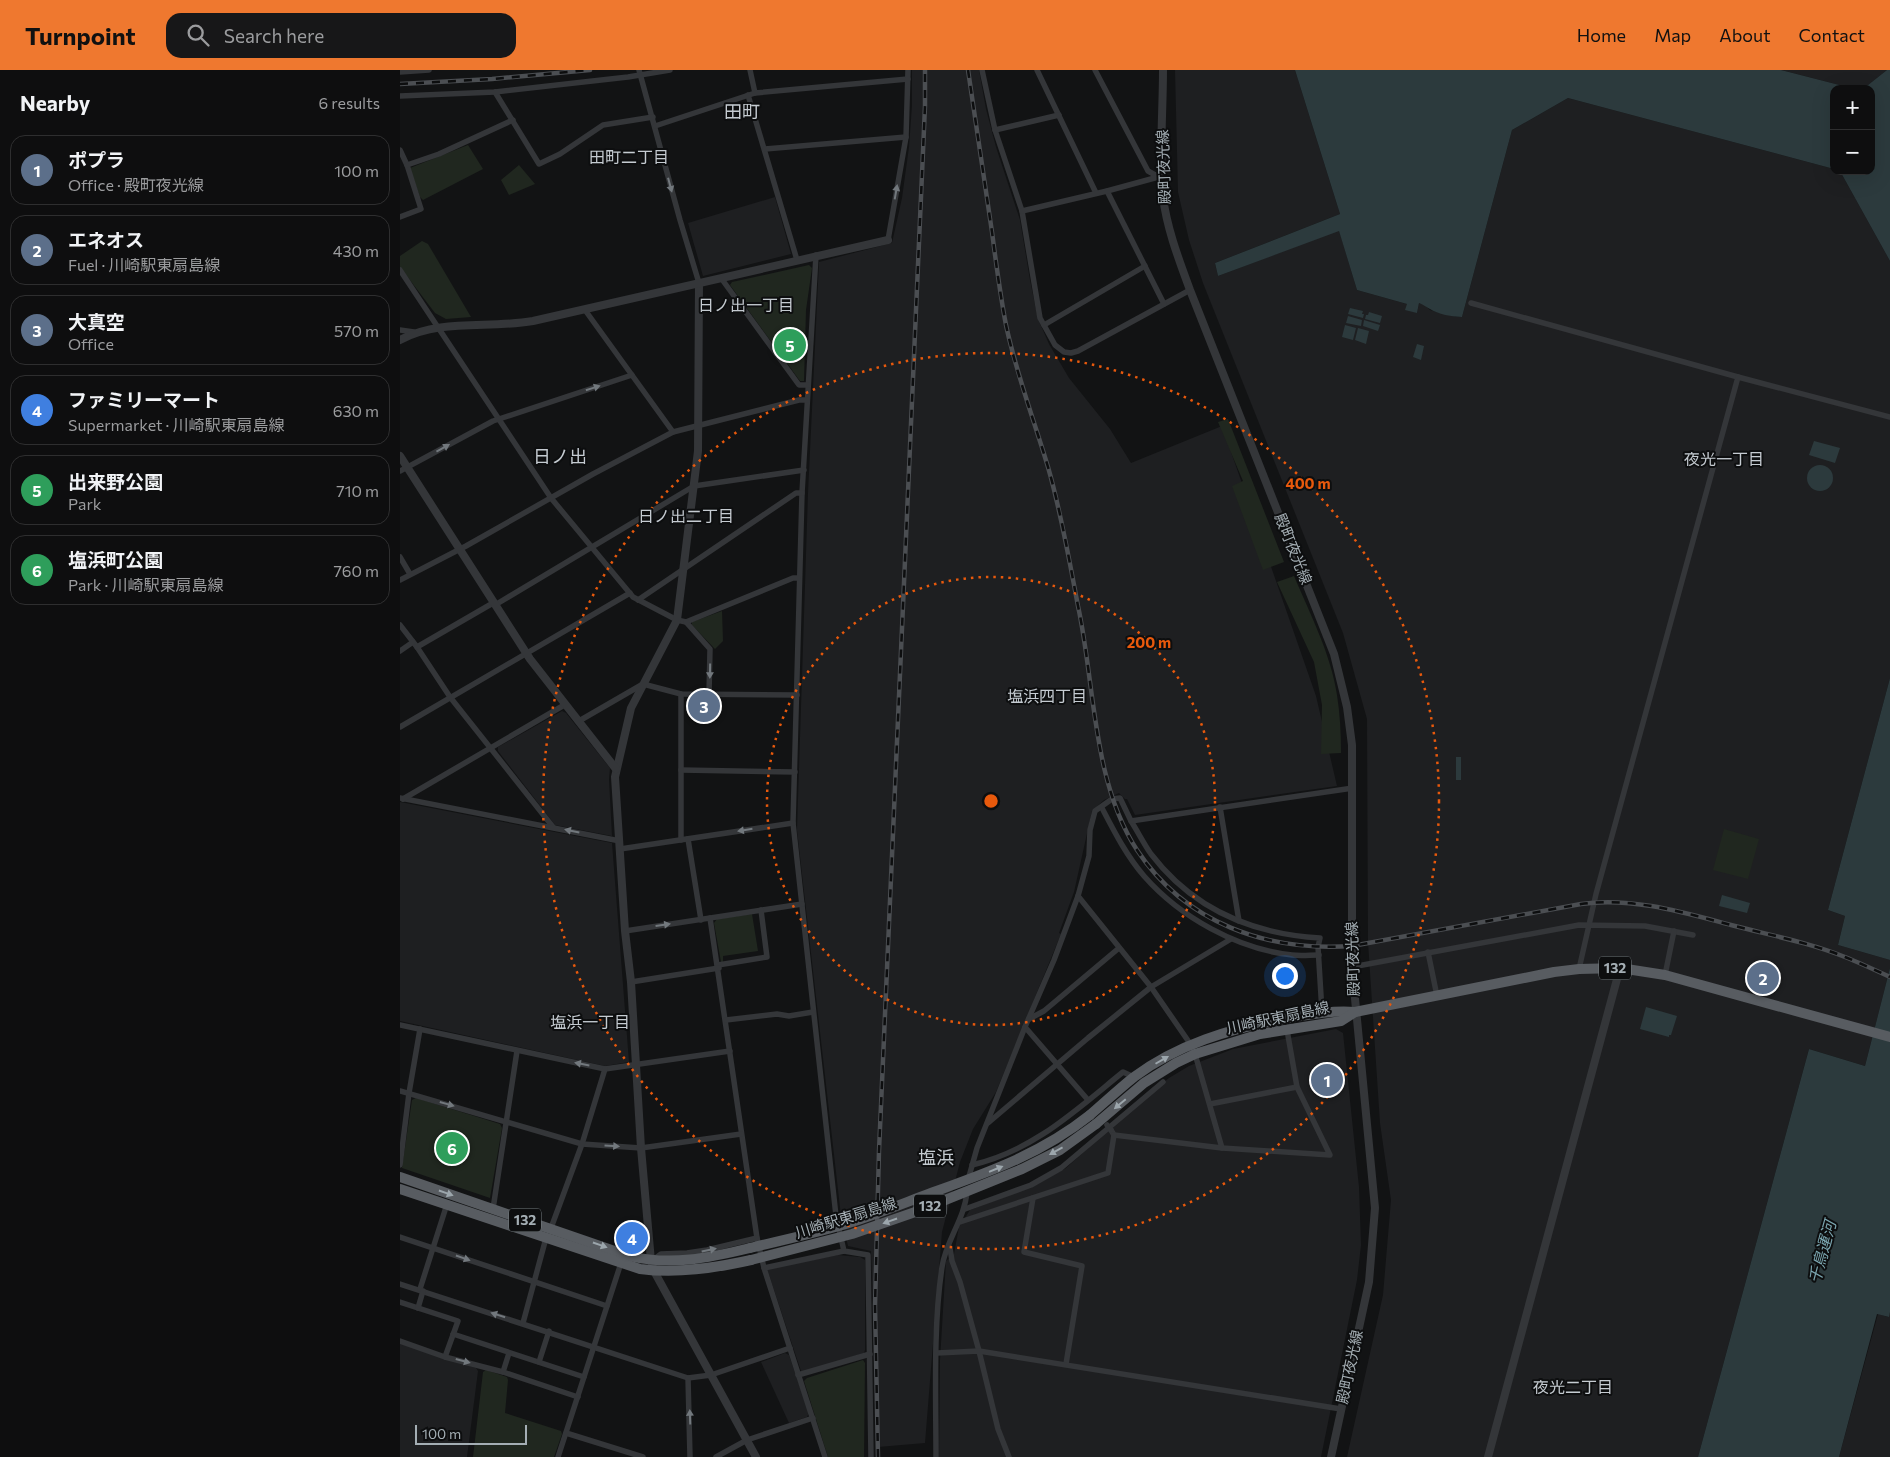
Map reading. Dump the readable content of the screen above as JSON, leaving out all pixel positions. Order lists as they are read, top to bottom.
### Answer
{
  "streets": {
    "highway": ["132", "川崎駅東扇島線"],
    "street": ["殿町夜光線"]
  },
  "crossings": [
    ["殿町夜光線", "川崎駅東扇島線"]
  ],
  "districts": [
    "田町",
    "田町二丁目",
    "日ノ出一丁目",
    "日ノ出",
    "夜光一丁目",
    "日ノ出二丁目",
    "塩浜四丁目",
    "塩浜一丁目",
    "塩浜",
    "夜光二丁目"
  ],
  "water": ["千鳥運河"],
  "scale_bar": "100 m",
  "page": {
    "header": "Turnpoint",
    "search": "Search here",
    "nav": [
      "Home",
      "Map",
      "About",
      "Contact"
    ],
    "heading": ["Nearby", "6 results"],
    "map_buttons": ["+", "−"],
    "list": [
      {
        "mark": "1",
        "name": "ポプラ",
        "note": "Office · 殿町夜光線",
        "value": "100 m"
      },
      {
        "mark": "2",
        "name": "エネオス",
        "note": "Fuel · 川崎駅東扇島線",
        "value": "430 m"
      },
      {
        "mark": "3",
        "name": "大真空",
        "note": "Office",
        "value": "570 m"
      },
      {
        "mark": "4",
        "name": "ファミリーマート",
        "note": "Supermarket · 川崎駅東扇島線",
        "value": "630 m"
      },
      {
        "mark": "5",
        "name": "出来野公園",
        "note": "Park",
        "value": "710 m"
      },
      {
        "mark": "6",
        "name": "塩浜町公園",
        "note": "Park · 川崎駅東扇島線",
        "value": "760 m"
      }
    ],
    "pins": [
      "5",
      "3",
      "2",
      "1",
      "6",
      "4"
    ],
    "scale": "100 m"
  },
  "rings": ["400 m", "200 m"]
}
